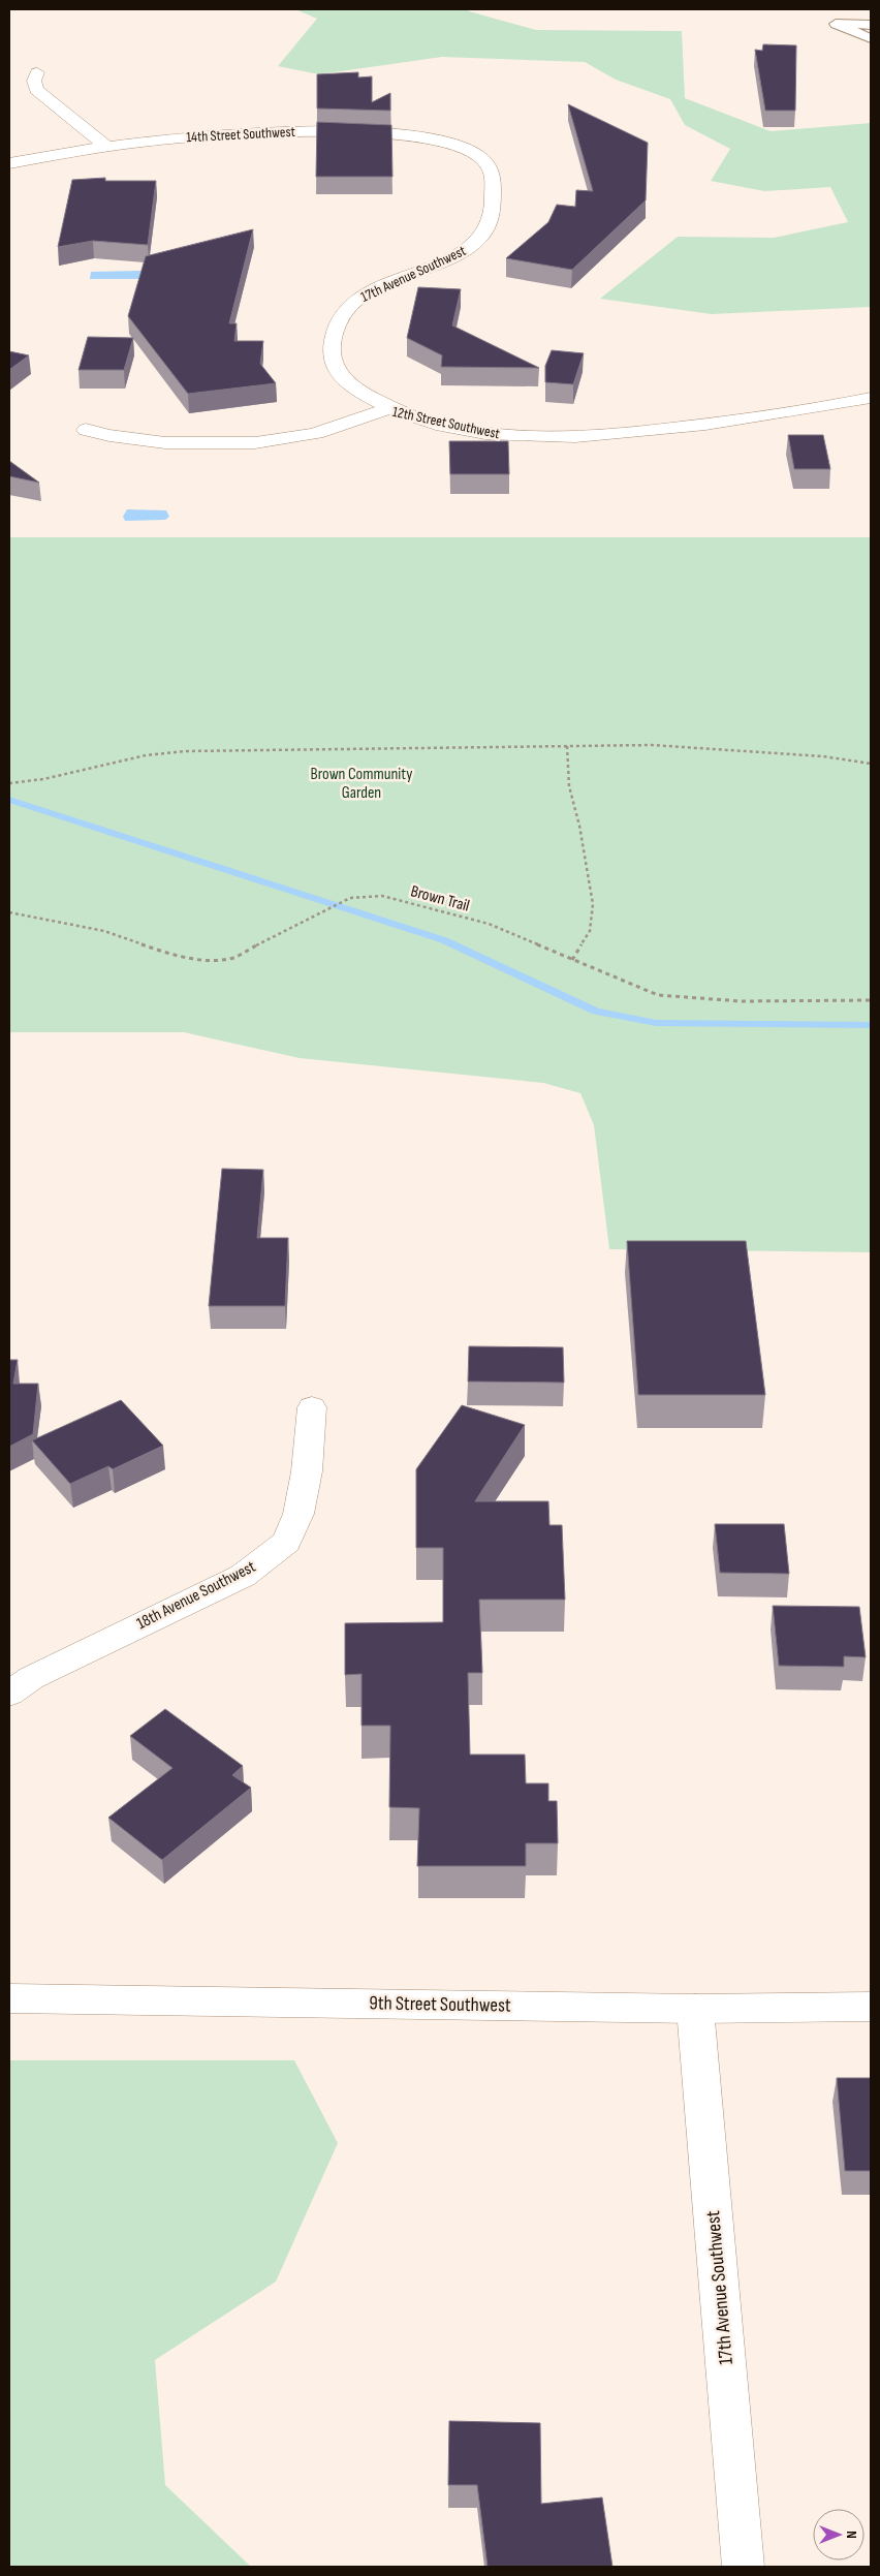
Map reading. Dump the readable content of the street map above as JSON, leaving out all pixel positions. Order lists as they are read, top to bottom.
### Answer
{
  "streets": {
    "street": [
      "14th Street Southwest",
      "17th Avenue Southwest",
      "12th Street Southwest",
      "18th Avenue Southwest",
      "9th Street Southwest"
    ],
    "path": ["Brown Trail"]
  },
  "crossings": [
    ["14th Street Southwest", "17th Avenue Southwest"],
    ["17th Avenue Southwest", "12th Street Southwest"],
    ["17th Avenue Southwest", "9th Street Southwest"]
  ],
  "parks": ["Brown Community Garden"],
  "north": "right"
}
